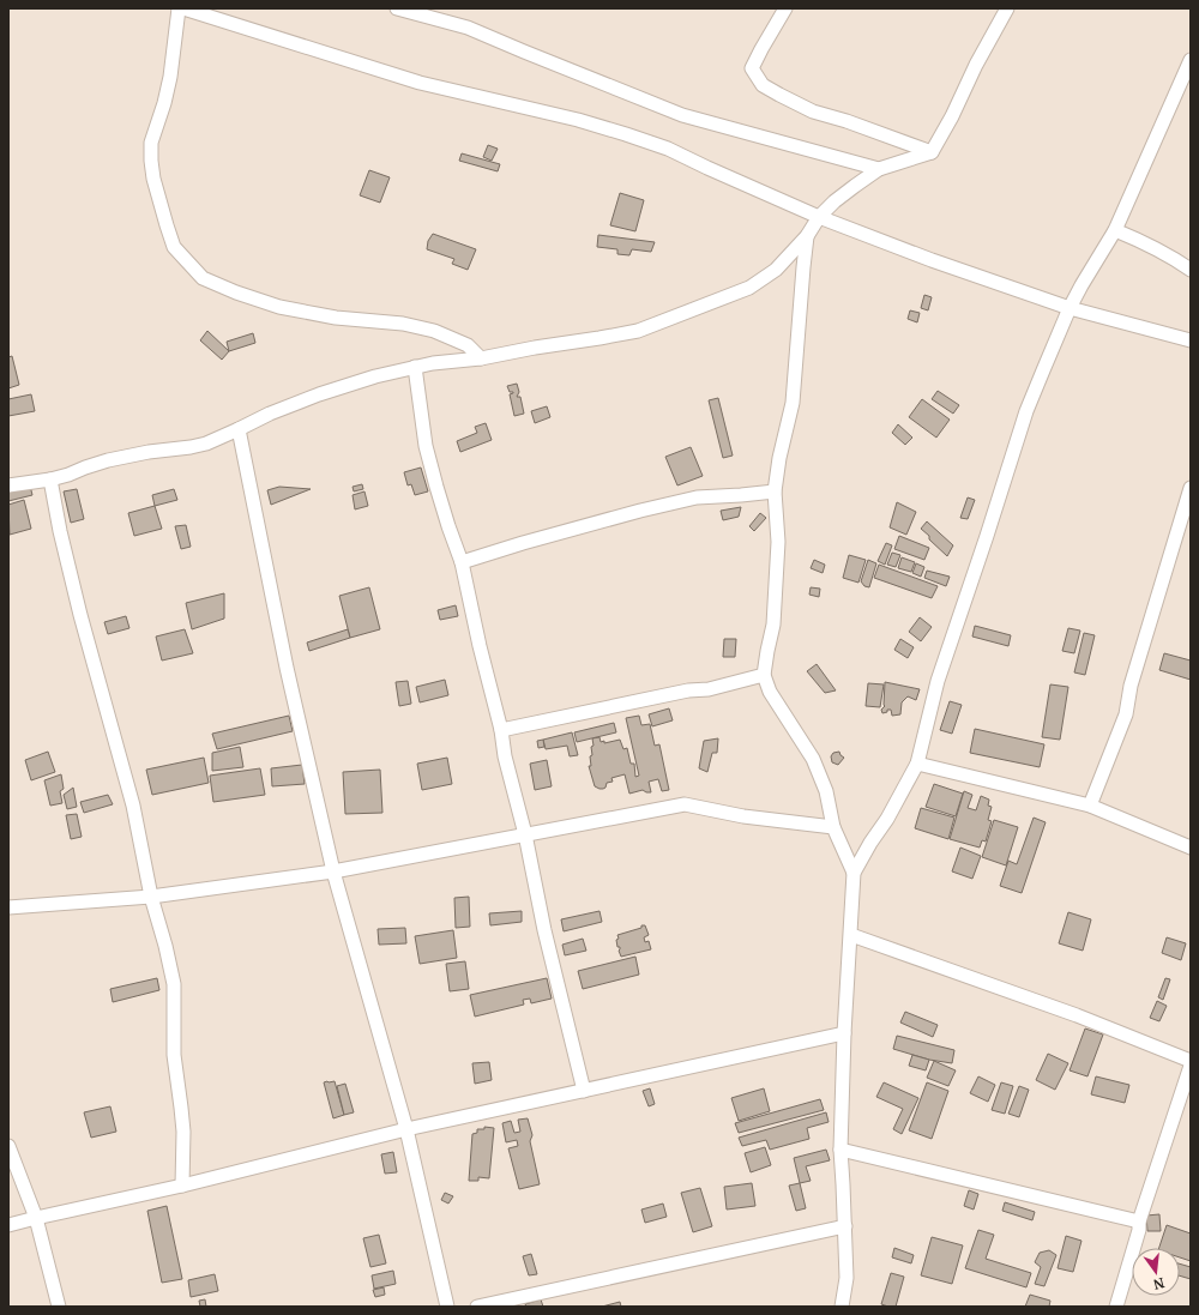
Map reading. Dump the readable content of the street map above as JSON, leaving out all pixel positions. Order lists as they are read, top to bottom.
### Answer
{
  "north": "bottom"
}
